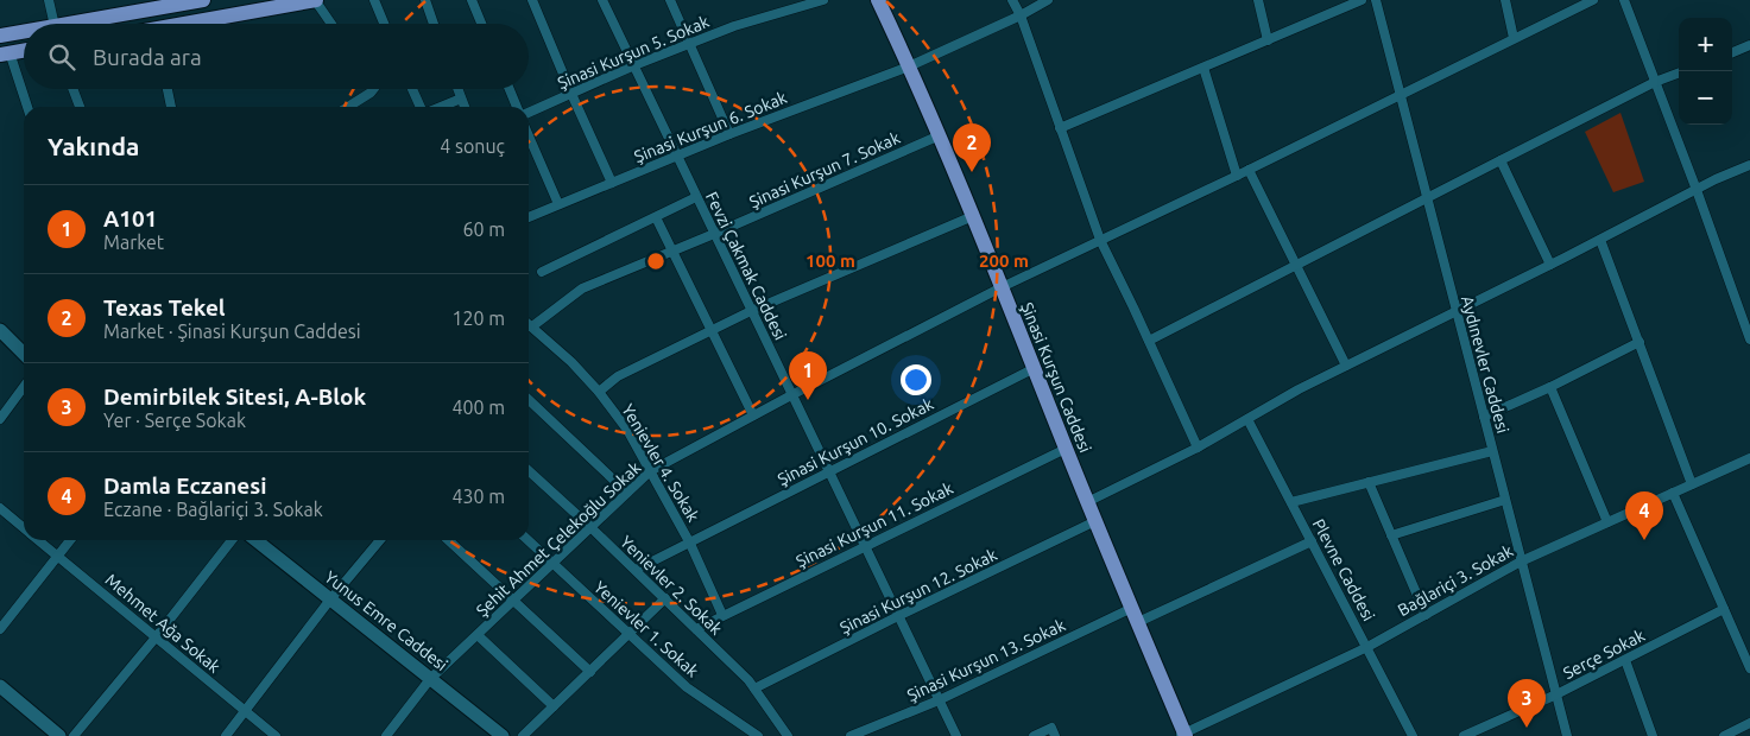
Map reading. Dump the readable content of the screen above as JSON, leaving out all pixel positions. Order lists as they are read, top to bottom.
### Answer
{
  "streets": {
    "main road": ["Şinasi Kurşun Caddesi"],
    "street": [
      "Şinasi Kurşun 5. Sokak",
      "Şinasi Kurşun 6. Sokak",
      "Şinasi Kurşun 7. Sokak",
      "Fevzi Çakmak Caddesi",
      "Aydınevler Caddesi",
      "Şinasi Kurşun 10. Sokak",
      "Yenievler 4. Sokak",
      "Şinasi Kurşun 11. Sokak",
      "Şehit Ahmet Çelekoğlu Sokak",
      "Plevne Caddesi",
      "Bağlariçi 3. Sokak",
      "Yenievler 2. Sokak",
      "Şinasi Kurşun 12. Sokak",
      "Yunus Emre Caddesi",
      "Mehmet Ağa Sokak",
      "Yenievler 1. Sokak",
      "Serçe Sokak",
      "Şinasi Kurşun 13. Sokak"
    ]
  },
  "crossings": [
    ["Şinasi Kurşun 5. Sokak", "Fevzi Çakmak Caddesi"],
    ["Şinasi Kurşun 6. Sokak", "Fevzi Çakmak Caddesi"],
    ["Şinasi Kurşun 6. Sokak", "Şinasi Kurşun Caddesi"],
    ["Şinasi Kurşun 7. Sokak", "Fevzi Çakmak Caddesi"],
    ["Şinasi Kurşun 7. Sokak", "Şinasi Kurşun Caddesi"],
    ["Şinasi Kurşun 7. Sokak", "Yenievler 4. Sokak"],
    ["Fevzi Çakmak Caddesi", "Şinasi Kurşun 10. Sokak"],
    ["Fevzi Çakmak Caddesi", "Şinasi Kurşun 11. Sokak"],
    ["Fevzi Çakmak Caddesi", "Şehit Ahmet Çelekoğlu Sokak"],
    ["Fevzi Çakmak Caddesi", "Şinasi Kurşun 12. Sokak"],
    ["Fevzi Çakmak Caddesi", "Şinasi Kurşun 13. Sokak"],
    ["Aydınevler Caddesi", "Şehit Ahmet Çelekoğlu Sokak"],
    ["Aydınevler Caddesi", "Bağlariçi 3. Sokak"],
    ["Aydınevler Caddesi", "Serçe Sokak"],
    ["Şinasi Kurşun Caddesi", "Şinasi Kurşun 10. Sokak"],
    ["Şinasi Kurşun Caddesi", "Şinasi Kurşun 11. Sokak"],
    ["Şinasi Kurşun Caddesi", "Şehit Ahmet Çelekoğlu Sokak"],
    ["Şinasi Kurşun Caddesi", "Bağlariçi 3. Sokak"],
    ["Şinasi Kurşun Caddesi", "Şinasi Kurşun 12. Sokak"],
    ["Şinasi Kurşun Caddesi", "Şinasi Kurşun 13. Sokak"],
    ["Şinasi Kurşun 10. Sokak", "Yenievler 4. Sokak"],
    ["Şinasi Kurşun 10. Sokak", "Yenievler 2. Sokak"],
    ["Yenievler 4. Sokak", "Şinasi Kurşun 11. Sokak"],
    ["Yenievler 4. Sokak", "Şehit Ahmet Çelekoğlu Sokak"],
    ["Şinasi Kurşun 11. Sokak", "Yenievler 2. Sokak"],
    ["Şehit Ahmet Çelekoğlu Sokak", "Yenievler 2. Sokak"],
    ["Şehit Ahmet Çelekoğlu Sokak", "Yunus Emre Caddesi"],
    ["Şehit Ahmet Çelekoğlu Sokak", "Yenievler 1. Sokak"],
    ["Plevne Caddesi", "Bağlariçi 3. Sokak"],
    ["Plevne Caddesi", "Şinasi Kurşun 13. Sokak"],
    ["Yenievler 2. Sokak", "Şinasi Kurşun 12. Sokak"]
  ],
  "page": {
    "map_buttons": ["+", "−"],
    "search": "Burada ara",
    "heading": ["Yakında", "4 sonuç"],
    "pins": [
      "2",
      "1",
      "4",
      "3"
    ],
    "list": [
      {
        "mark": "1",
        "name": "A101",
        "note": "Market",
        "value": "60 m"
      },
      {
        "mark": "2",
        "name": "Texas Tekel",
        "note": "Market · Şinasi Kurşun Caddesi",
        "value": "120 m"
      },
      {
        "mark": "3",
        "name": "Demirbilek Sitesi, A-Blok",
        "note": "Yer · Serçe Sokak",
        "value": "400 m"
      },
      {
        "mark": "4",
        "name": "Damla Eczanesi",
        "note": "Eczane · Bağlariçi 3. Sokak",
        "value": "430 m"
      }
    ]
  },
  "rings": ["100 m", "200 m"]
}
